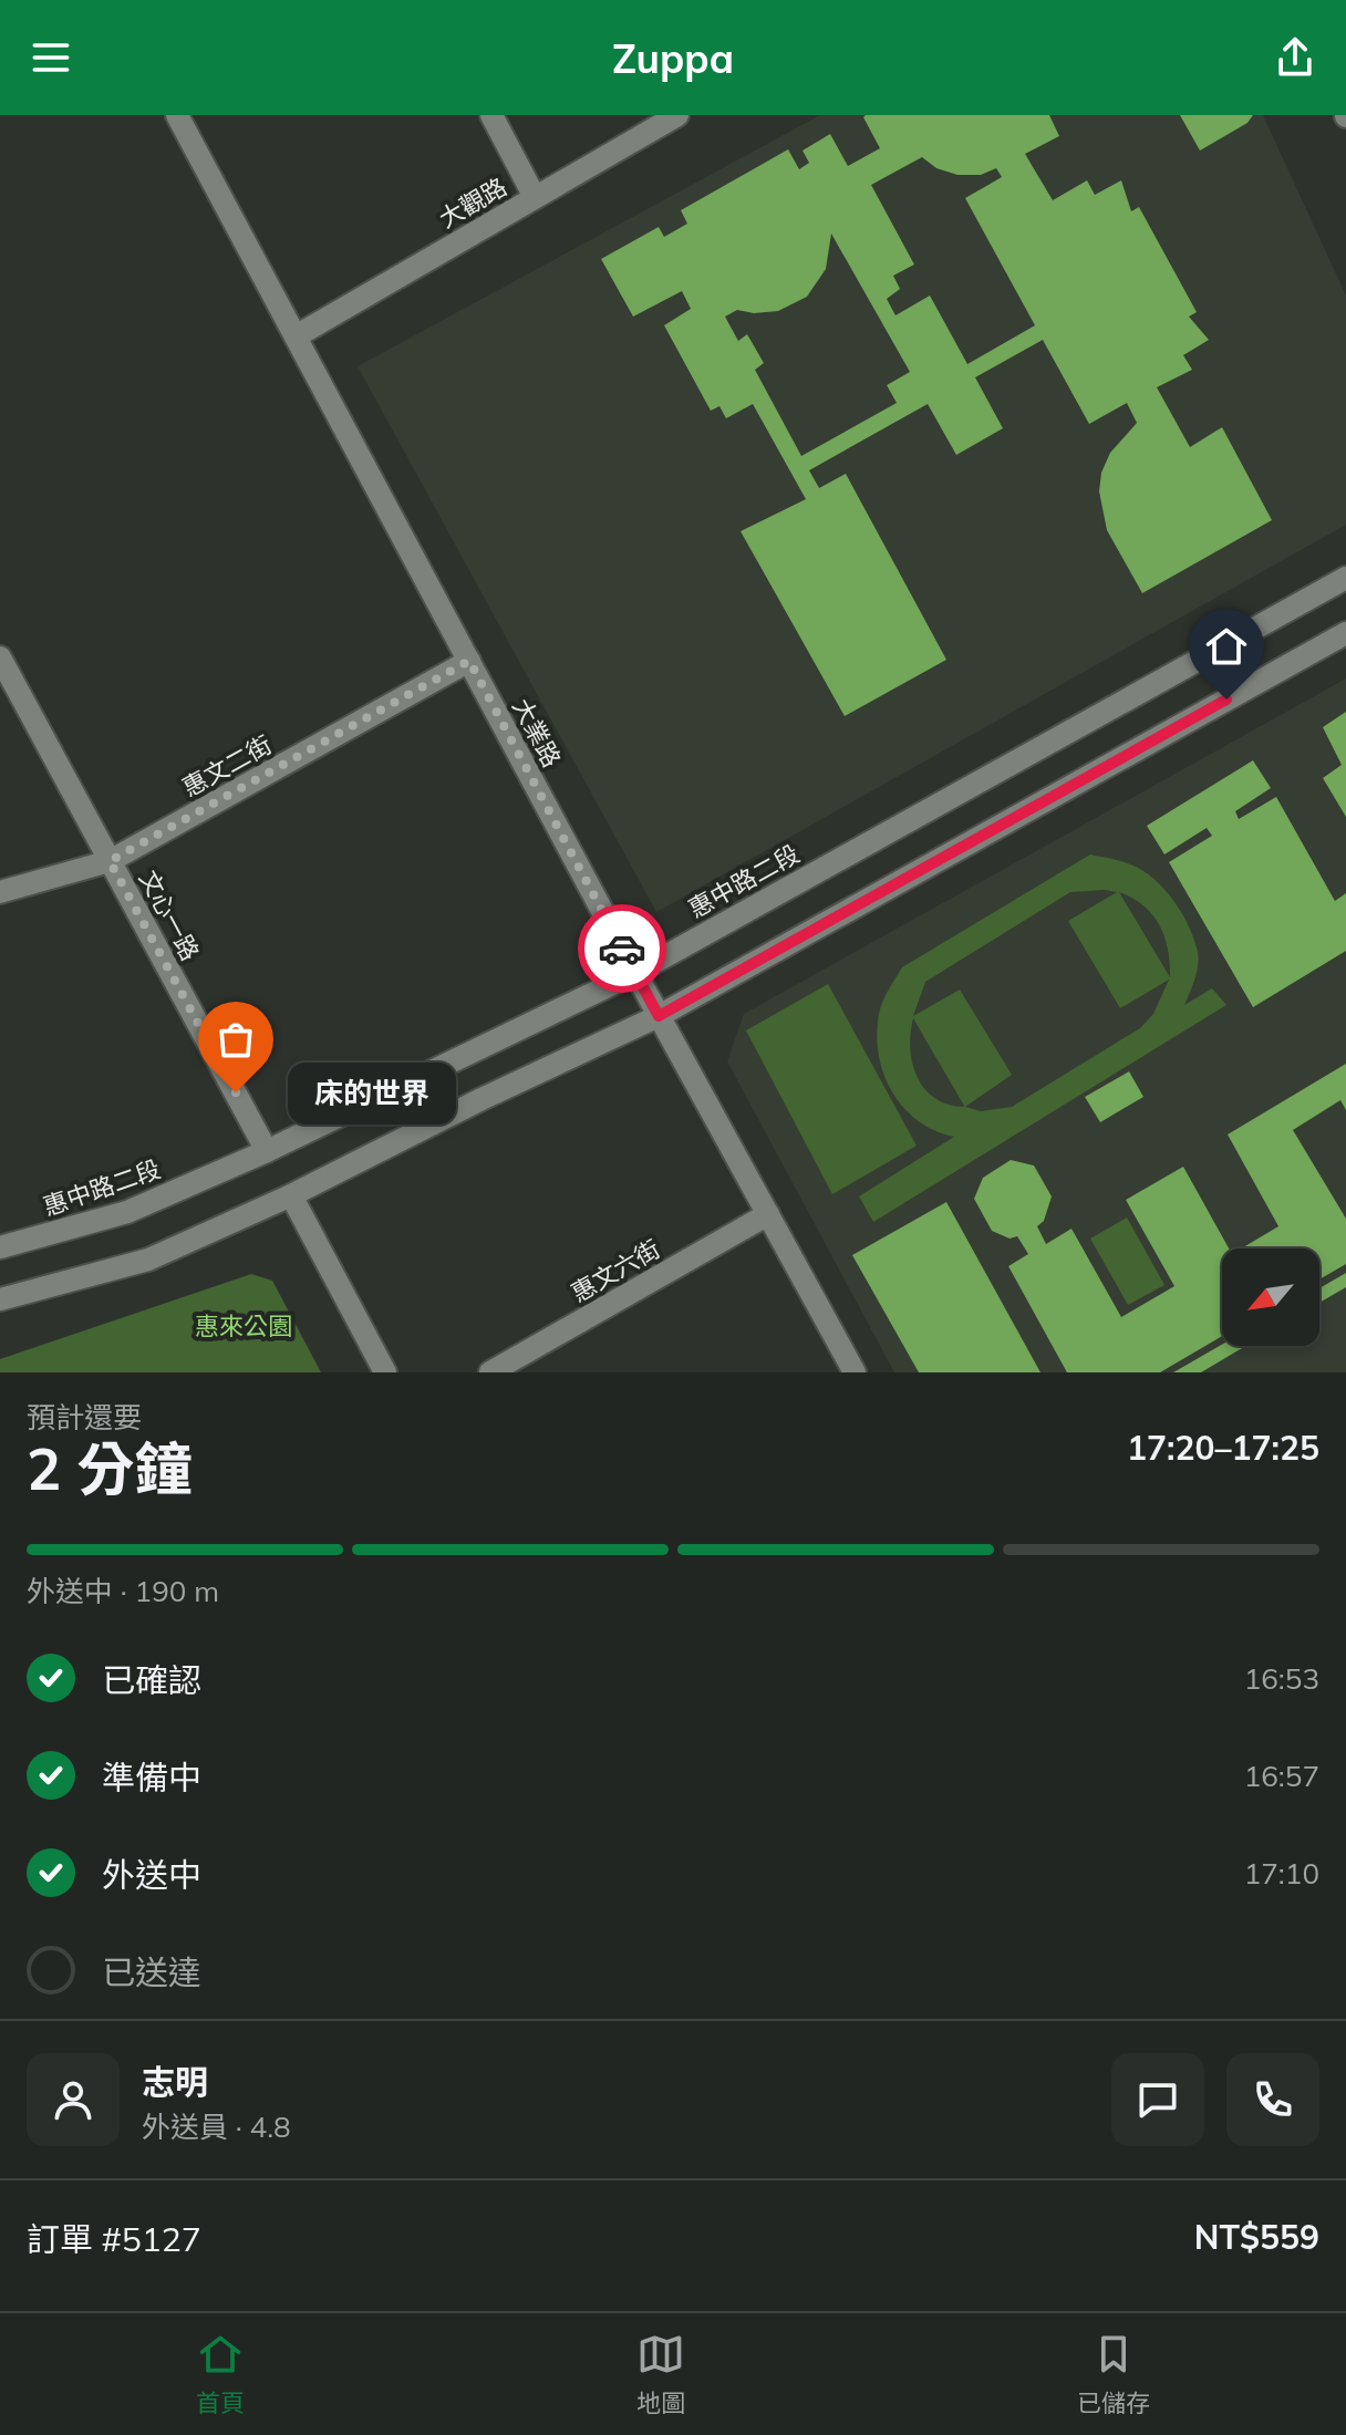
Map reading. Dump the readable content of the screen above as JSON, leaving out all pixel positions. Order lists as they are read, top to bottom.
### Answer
{
  "streets": {
    "street": [
      "大觀路",
      "大業路",
      "惠文二街",
      "惠中路二段",
      "文心一路",
      "惠文六街"
    ]
  },
  "crossings": [
    ["大觀路", "大業路"],
    ["大業路", "惠文二街"],
    ["大業路", "惠中路二段"],
    ["大業路", "惠文六街"],
    ["惠文二街", "文心一路"],
    ["惠中路二段", "文心一路"]
  ],
  "parks": ["惠來公園"],
  "places": ["床的世界"],
  "north": "bottom left",
  "page": {
    "header": "Zuppa",
    "bubble": "床的世界",
    "heading": ["2 分鐘", "預計還要", "17:20–17:25"],
    "panel": [
      "志明",
      "外送員 · 4.8",
      "訂單 #5127",
      "NT$559"
    ],
    "bar": "外送中 · 190 m",
    "list": [
      ["已確認", "16:53"],
      ["準備中", "16:57"],
      ["外送中", "17:10"],
      "已送達"
    ],
    "tabs": ["首頁", "地圖", "已儲存"]
  }
}
